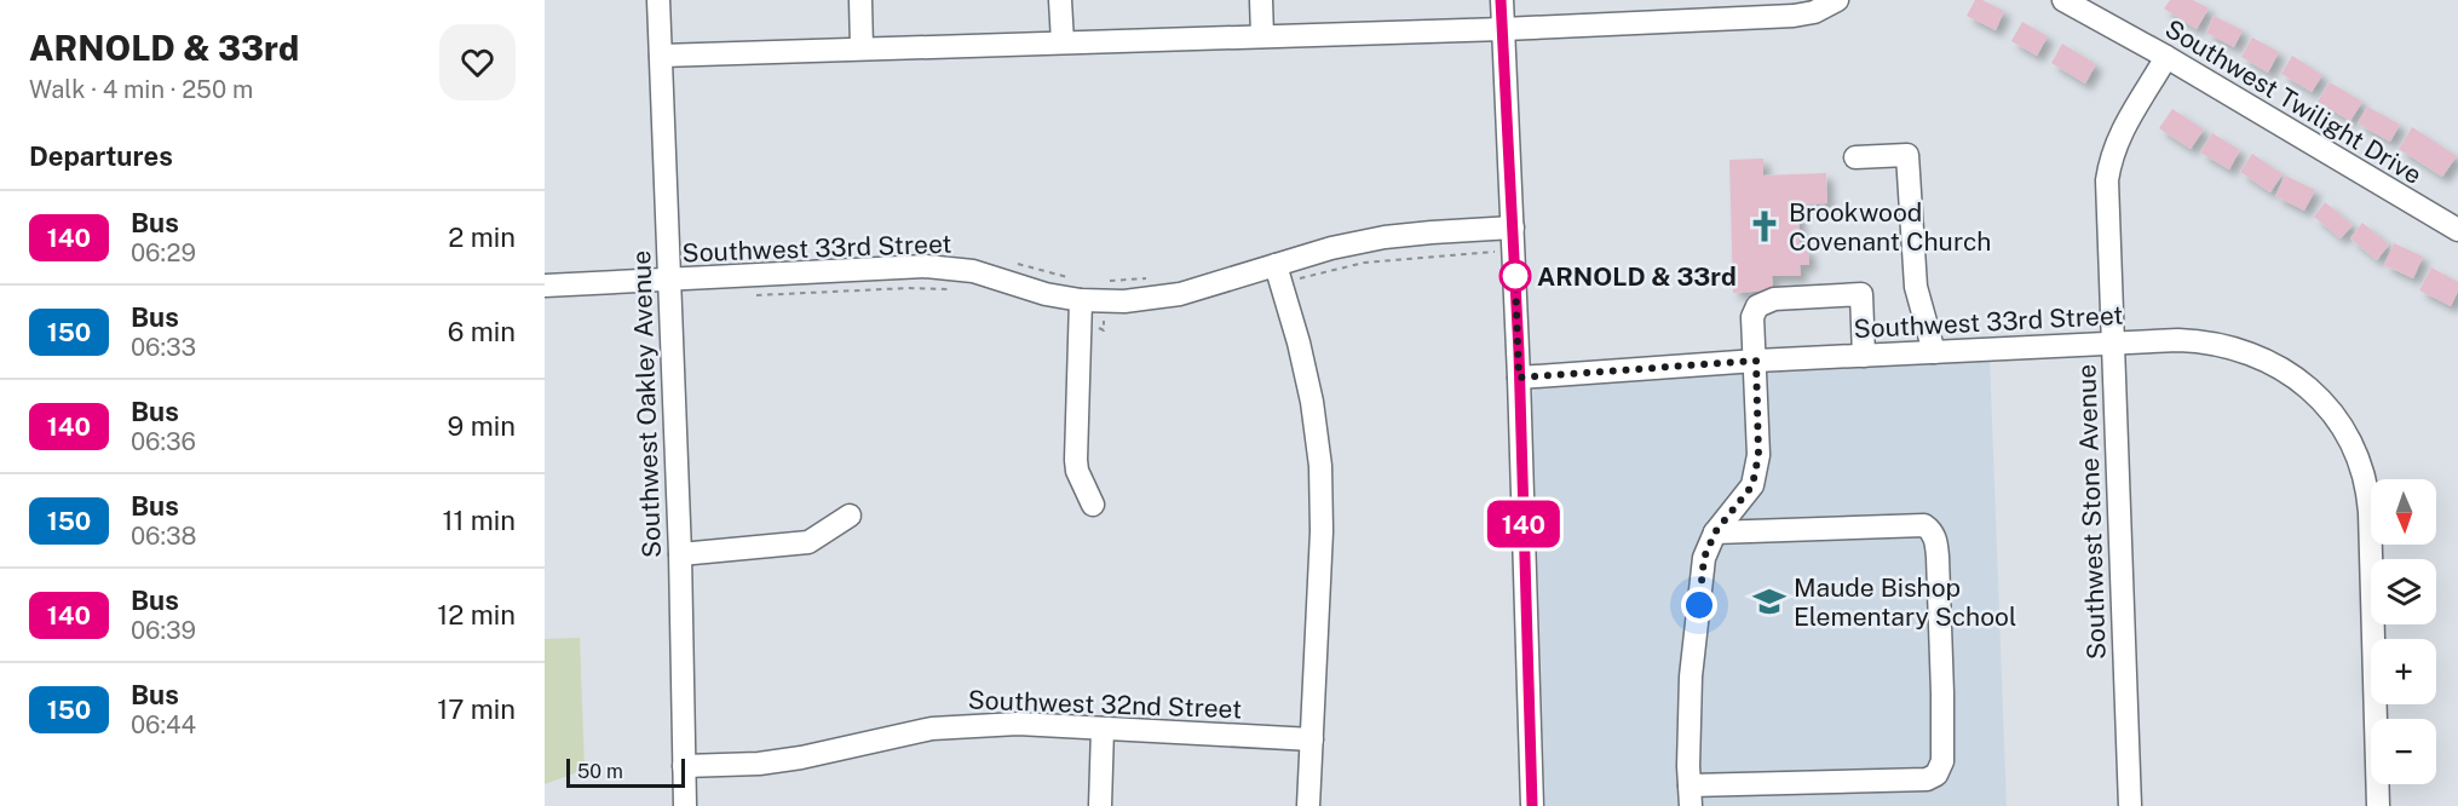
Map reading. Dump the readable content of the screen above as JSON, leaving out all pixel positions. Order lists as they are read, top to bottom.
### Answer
{
  "streets": {
    "street": [
      "Southwest Twilight Drive",
      "Southwest 33rd Street",
      "Southwest Oakley Avenue",
      "Southwest Stone Avenue",
      "Southwest 32nd Street"
    ]
  },
  "crossings": [
    ["Southwest Twilight Drive", "Southwest Stone Avenue"],
    ["Southwest 33rd Street", "Southwest Oakley Avenue"],
    ["Southwest 33rd Street", "Southwest Stone Avenue"],
    ["Southwest Oakley Avenue", "Southwest 32nd Street"]
  ],
  "places": {
    "church": ["Brookwood Covenant Church"],
    "other": ["ARNOLD & 33rd"],
    "school or university": ["Maude Bishop Elementary School"]
  },
  "lines": ["bus line 140"],
  "scale_bar": "50 m",
  "north": "bottom",
  "page": {
    "heading": [
      ["ARNOLD & 33rd", "Walk · 4 min · 250 m"],
      "Departures"
    ],
    "on_map": "140",
    "list": [
      {
        "mark": "140",
        "name": "Bus",
        "note": "06:29",
        "value": "2 min"
      },
      {
        "mark": "150",
        "name": "Bus",
        "note": "06:33",
        "value": "6 min"
      },
      {
        "mark": "140",
        "name": "Bus",
        "note": "06:36",
        "value": "9 min"
      },
      {
        "mark": "150",
        "name": "Bus",
        "note": "06:38",
        "value": "11 min"
      },
      {
        "mark": "140",
        "name": "Bus",
        "note": "06:39",
        "value": "12 min"
      },
      {
        "mark": "150",
        "name": "Bus",
        "note": "06:44",
        "value": "17 min"
      }
    ],
    "map_buttons": ["+", "−"],
    "scale": "50 m"
  }
}
